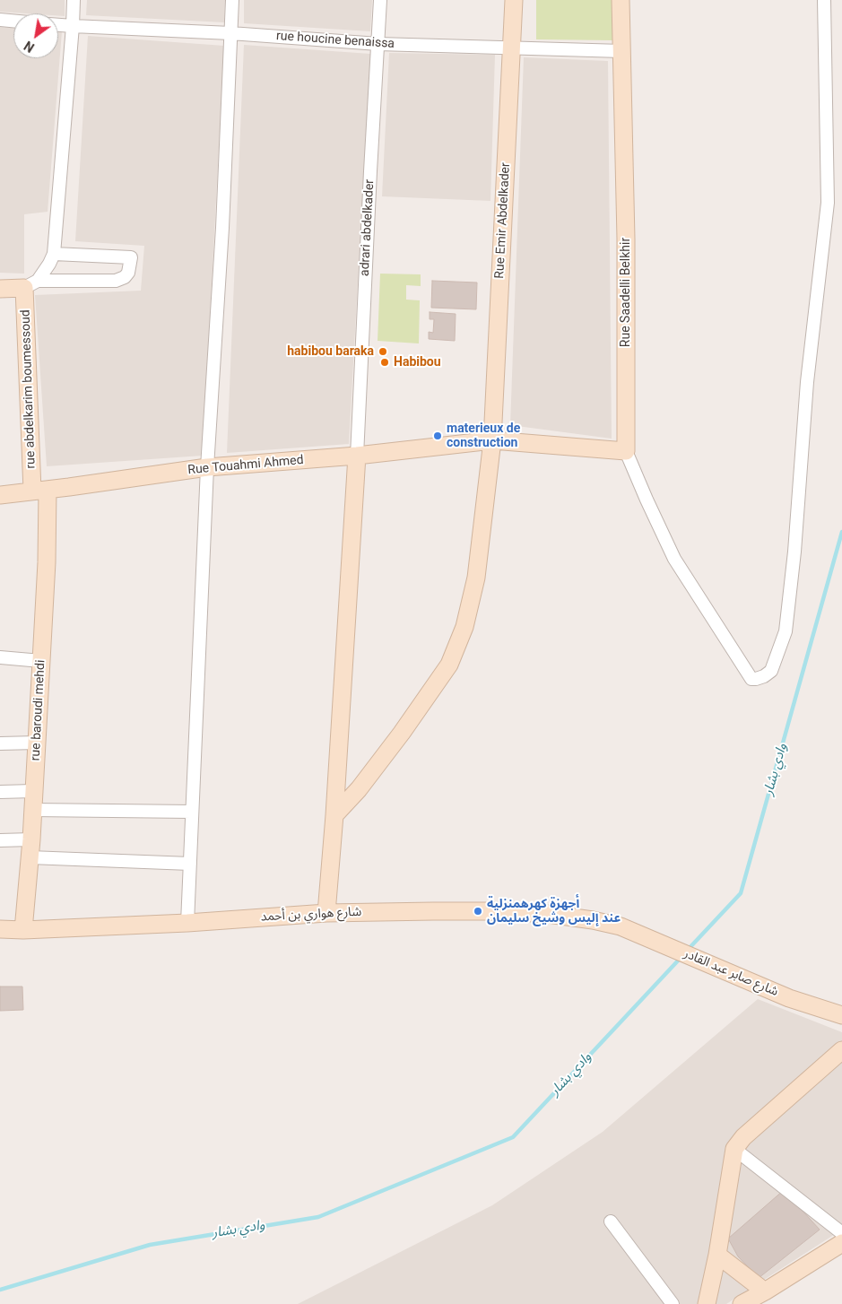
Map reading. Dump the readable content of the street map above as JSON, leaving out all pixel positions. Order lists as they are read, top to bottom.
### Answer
{
  "streets": {
    "street": [
      "rue houcine benaissa",
      "Rue Emir Abdelkader",
      "adrari abdelkader",
      "Rue Saadelli Belkhir",
      "rue abdelkarim boumessoud",
      "Rue Touahmi Ahmed",
      "rue baroudi mehdi",
      "شارع هواري بن أحمد",
      "شارع صابر عبد القادر"
    ]
  },
  "crossings": [
    ["rue houcine benaissa", "Rue Emir Abdelkader"],
    ["rue houcine benaissa", "adrari abdelkader"],
    ["rue houcine benaissa", "Rue Saadelli Belkhir"],
    ["Rue Emir Abdelkader", "Rue Touahmi Ahmed"],
    ["adrari abdelkader", "Rue Touahmi Ahmed"],
    ["rue abdelkarim boumessoud", "Rue Touahmi Ahmed"],
    ["rue abdelkarim boumessoud", "rue baroudi mehdi"],
    ["Rue Touahmi Ahmed", "rue baroudi mehdi"],
    ["rue baroudi mehdi", "شارع هواري بن أحمد"],
    ["شارع هواري بن أحمد", "شارع صابر عبد القادر"]
  ],
  "water": ["وادي بشار"],
  "places": [
    "habibou baraka",
    "Habibou",
    "materieux de construction",
    "أجهزة كهرهمنزلية عند إليس وشيخ سليمان"
  ],
  "north": "bottom left"
}
